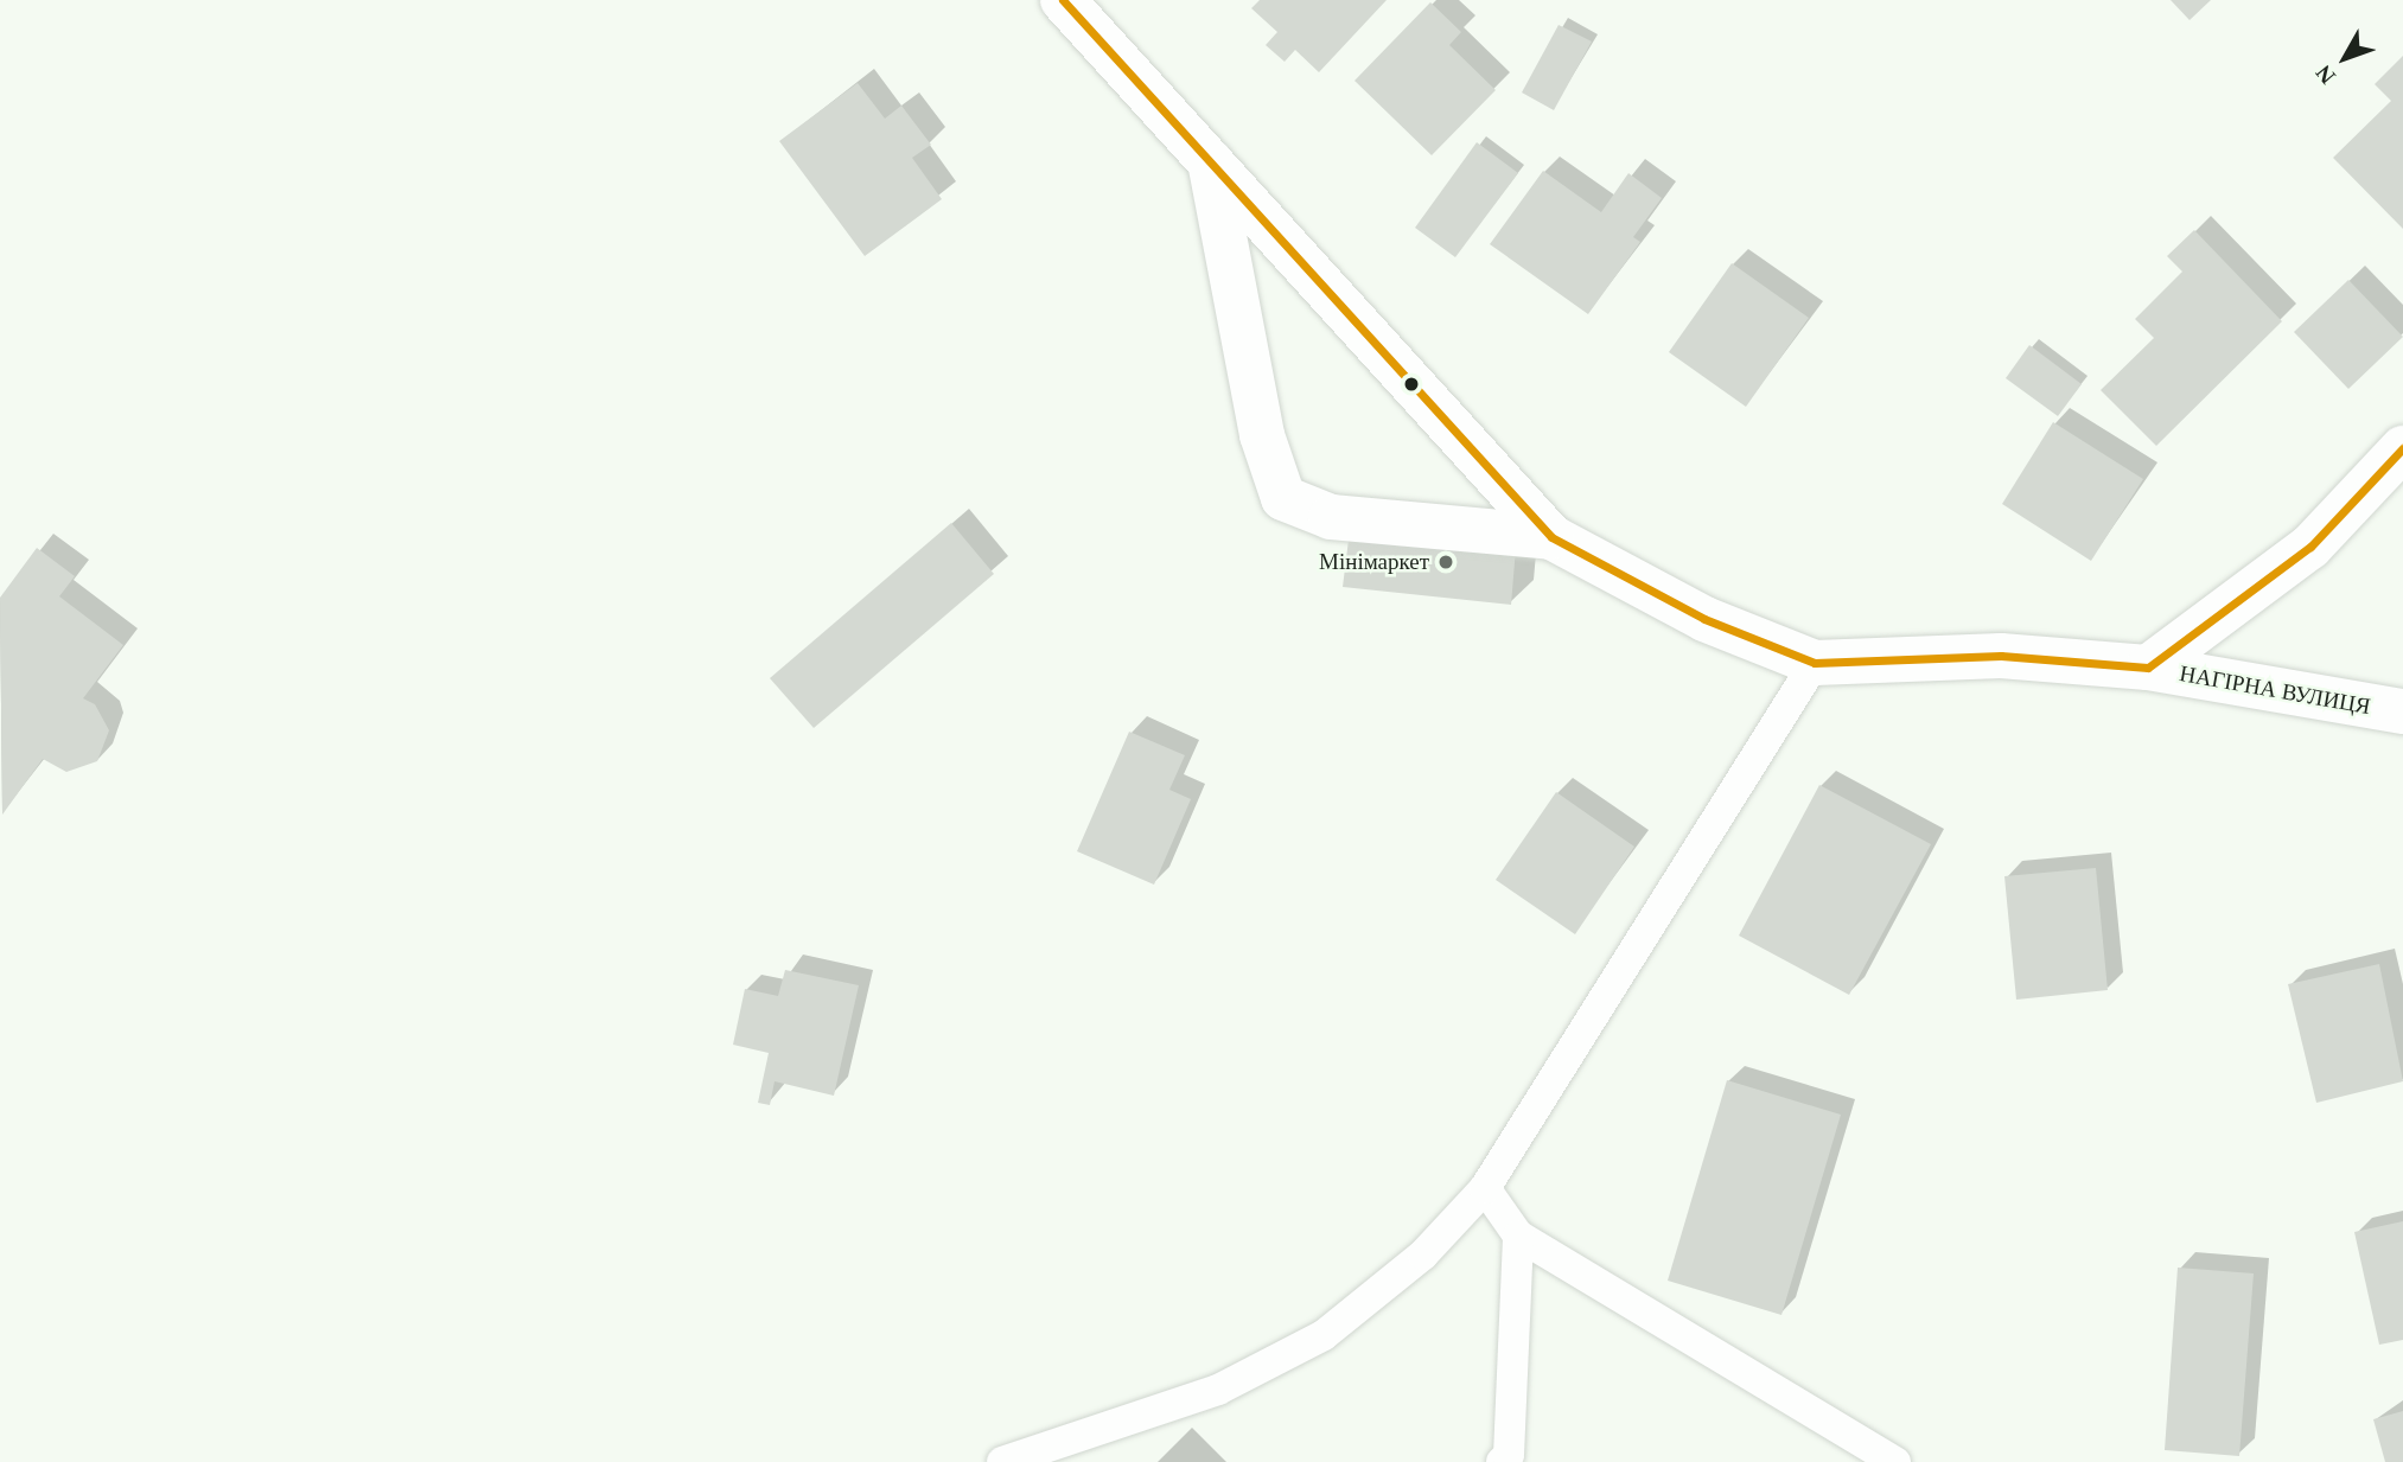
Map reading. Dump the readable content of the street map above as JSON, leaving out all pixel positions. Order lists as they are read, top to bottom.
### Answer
{
  "streets": {
    "street": ["НАГІРНА ВУЛИЦЯ"]
  },
  "places": ["Мінімаркет"],
  "north": "bottom left"
}
